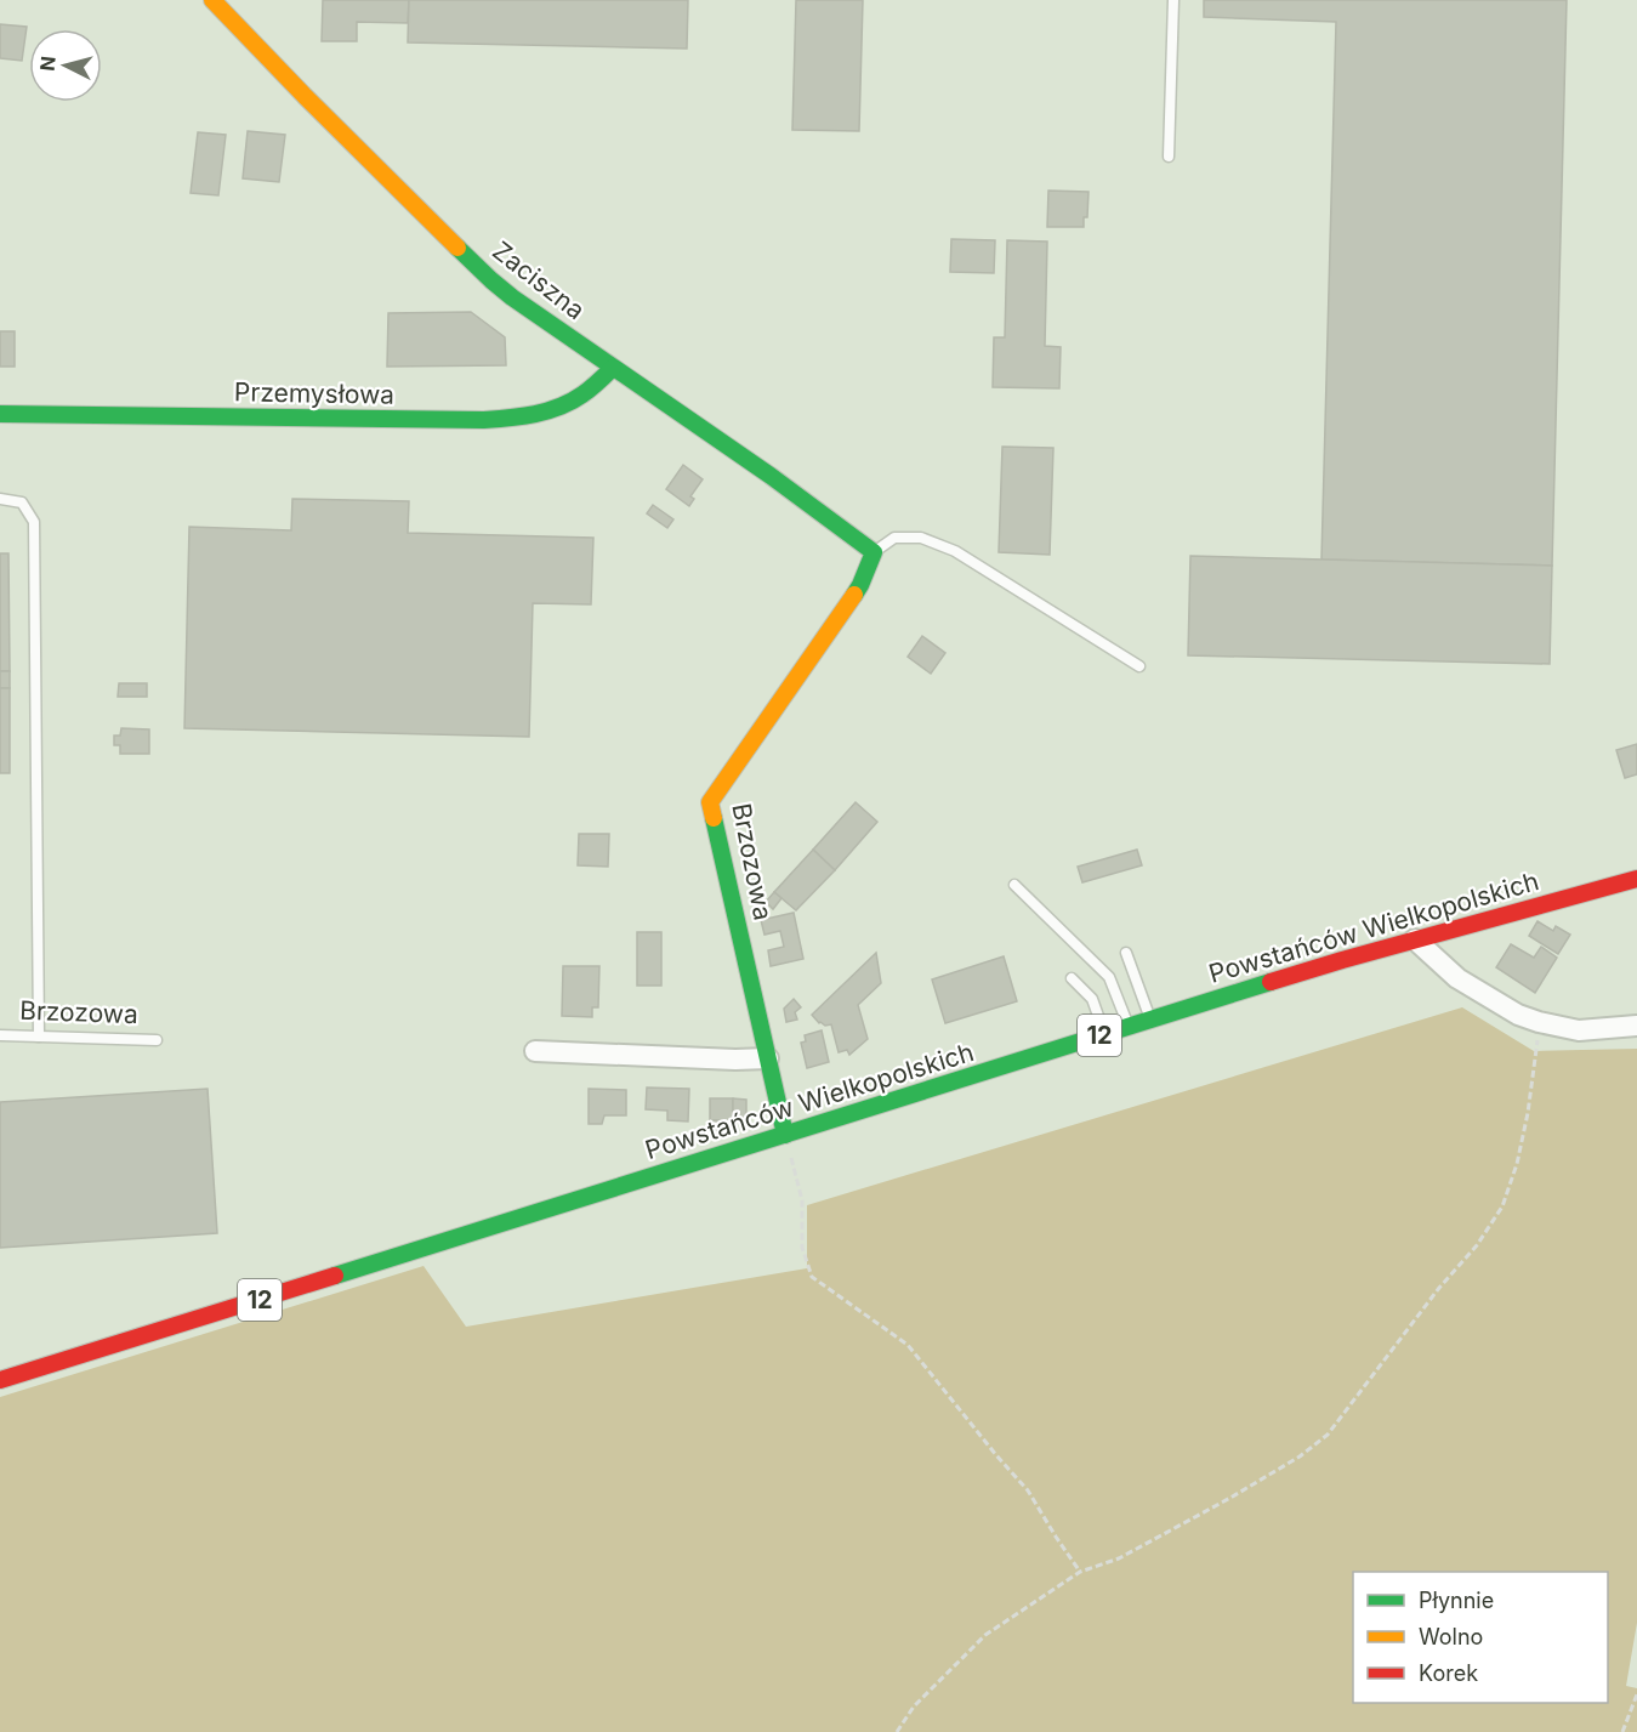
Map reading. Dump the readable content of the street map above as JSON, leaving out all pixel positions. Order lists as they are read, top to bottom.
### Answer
{
  "streets": {
    "street": [
      "Zaciszna",
      "Przemysłowa",
      "Brzozowa",
      "Powstańców Wielkopolskich",
      "12"
    ]
  },
  "crossings": [
    ["Zaciszna", "Przemysłowa"],
    ["Zaciszna", "Brzozowa"],
    ["Brzozowa", "Powstańców Wielkopolskich"]
  ],
  "legend": ["Płynnie", "Wolno", "Korek"],
  "north": "left"
}
